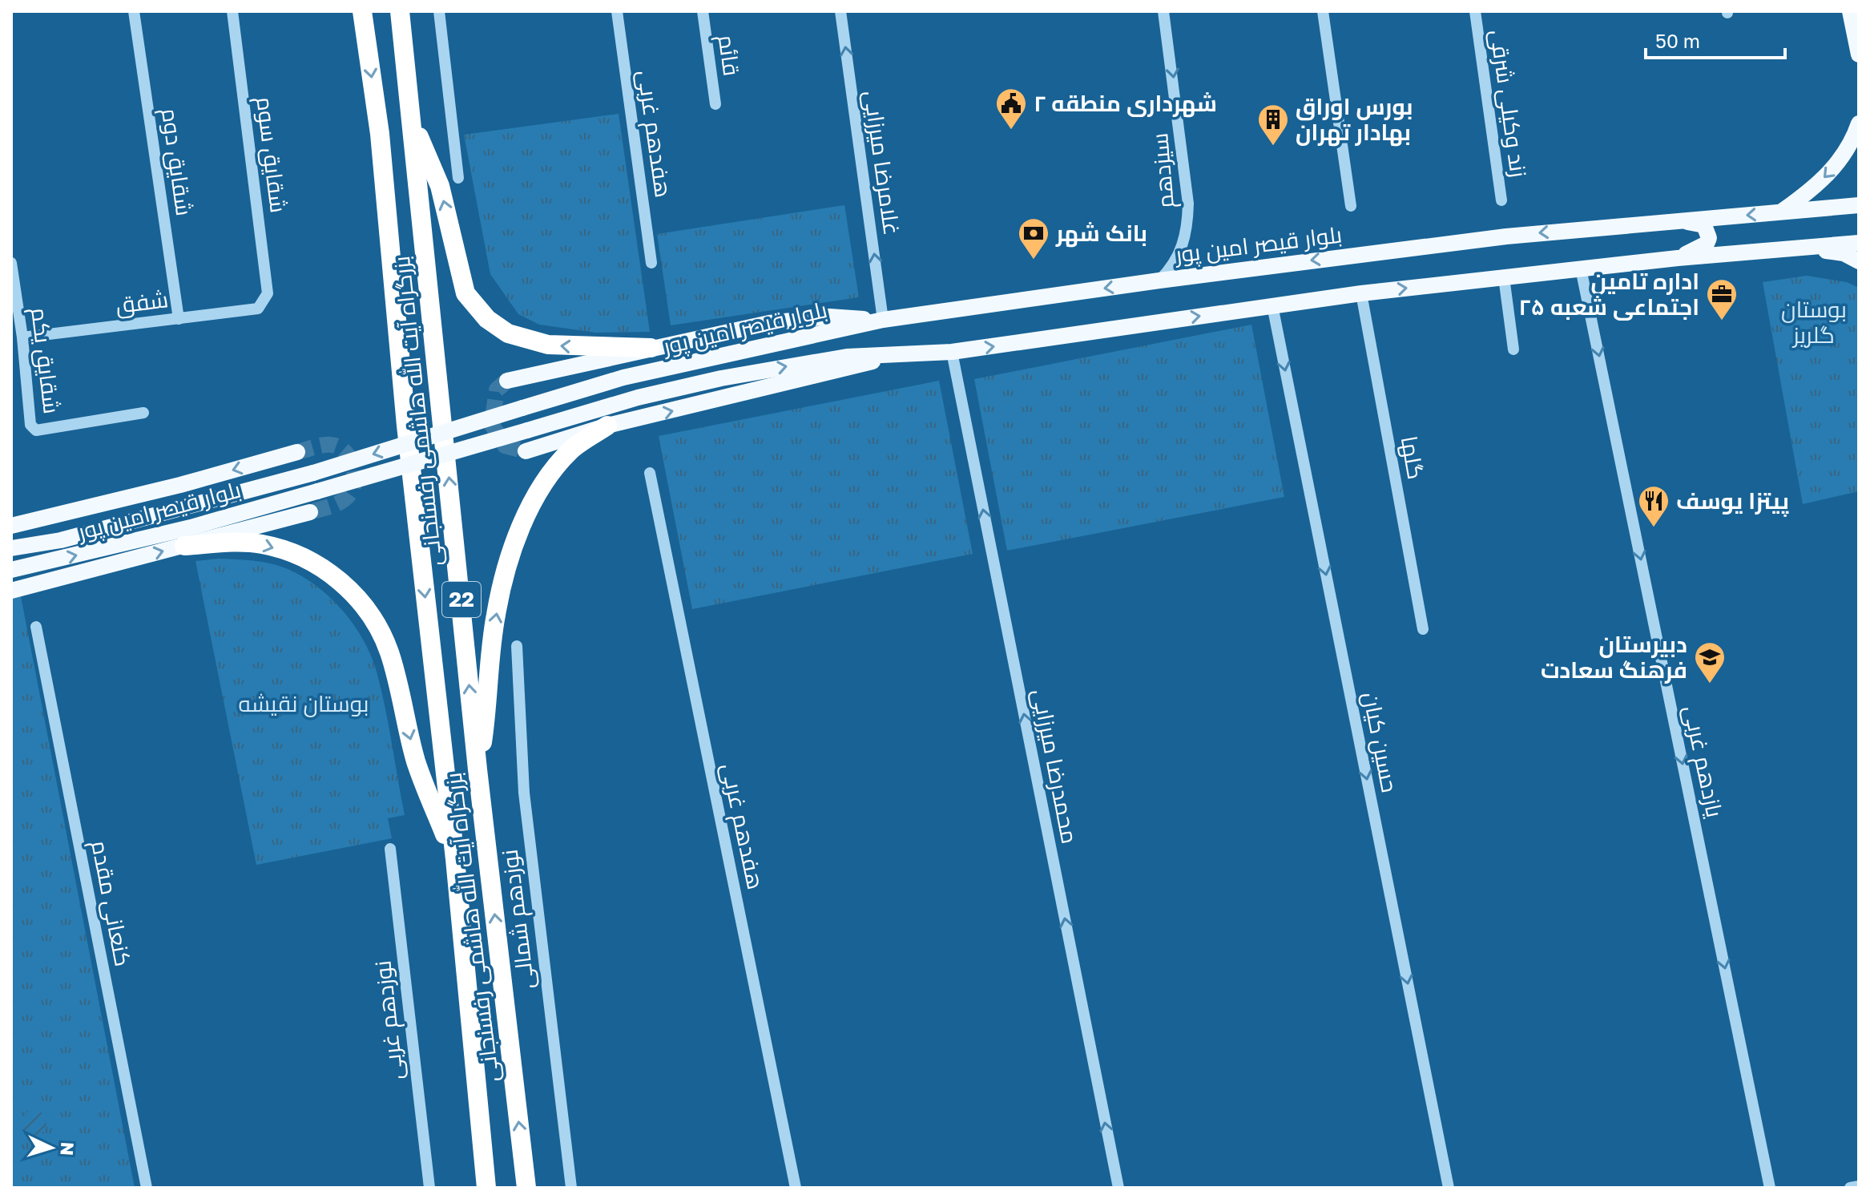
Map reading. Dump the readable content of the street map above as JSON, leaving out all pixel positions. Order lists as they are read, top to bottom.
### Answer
{
  "streets": {
    "highway": ["بزرگراه آیت الله هاشمی رفسنجانی", "22"],
    "main road": ["بلوار قیصر امین پور"],
    "street": [
      "قائم",
      "زند وکیلی شرقی",
      "هفدهم غربی",
      "شقایق سوم",
      "شقایق دوم",
      "غلامرضا میرزایی",
      "سیزدهم",
      "شفق",
      "شقایق یکم",
      "گلها",
      "حسین کیان",
      "یازدهم غربی",
      "محمدرضا میرزایی",
      "کنعانی مقدم",
      "نوزدهم شمالی",
      "نوزدهم غربی"
    ]
  },
  "crossings": [
    ["شقایق سوم", "شفق"],
    ["شقایق دوم", "شفق"],
    ["غلامرضا میرزایی", "بلوار قیصر امین پور"],
    ["سیزدهم", "بلوار قیصر امین پور"],
    ["بلوار قیصر امین پور", "گلها"],
    ["بلوار قیصر امین پور", "حسین کیان"],
    ["بلوار قیصر امین پور", "یازدهم غربی"],
    ["بلوار قیصر امین پور", "محمدرضا میرزایی"],
    ["شفق", "شقایق یکم"]
  ],
  "one_way": [
    "غلامرضا میرزایی",
    "سیزدهم",
    "حسین کیان",
    "یازدهم غربی",
    "محمدرضا میرزایی"
  ],
  "parks": ["بوستان گلریز", "بوستان نقیشه"],
  "places": {
    "public building": ["شهرداری منطقه ۲"],
    "building": ["بورس اوراق بهادار تهران"],
    "bank": ["بانک شهر"],
    "office": ["اداره تامین اجتماعی شعبه ۲۵"],
    "restaurant": ["پیتزا یوسف"],
    "school or university": ["دبیرستان فرهنگ سعادت"]
  },
  "scale_bar": "50 m",
  "north": "right"
}
